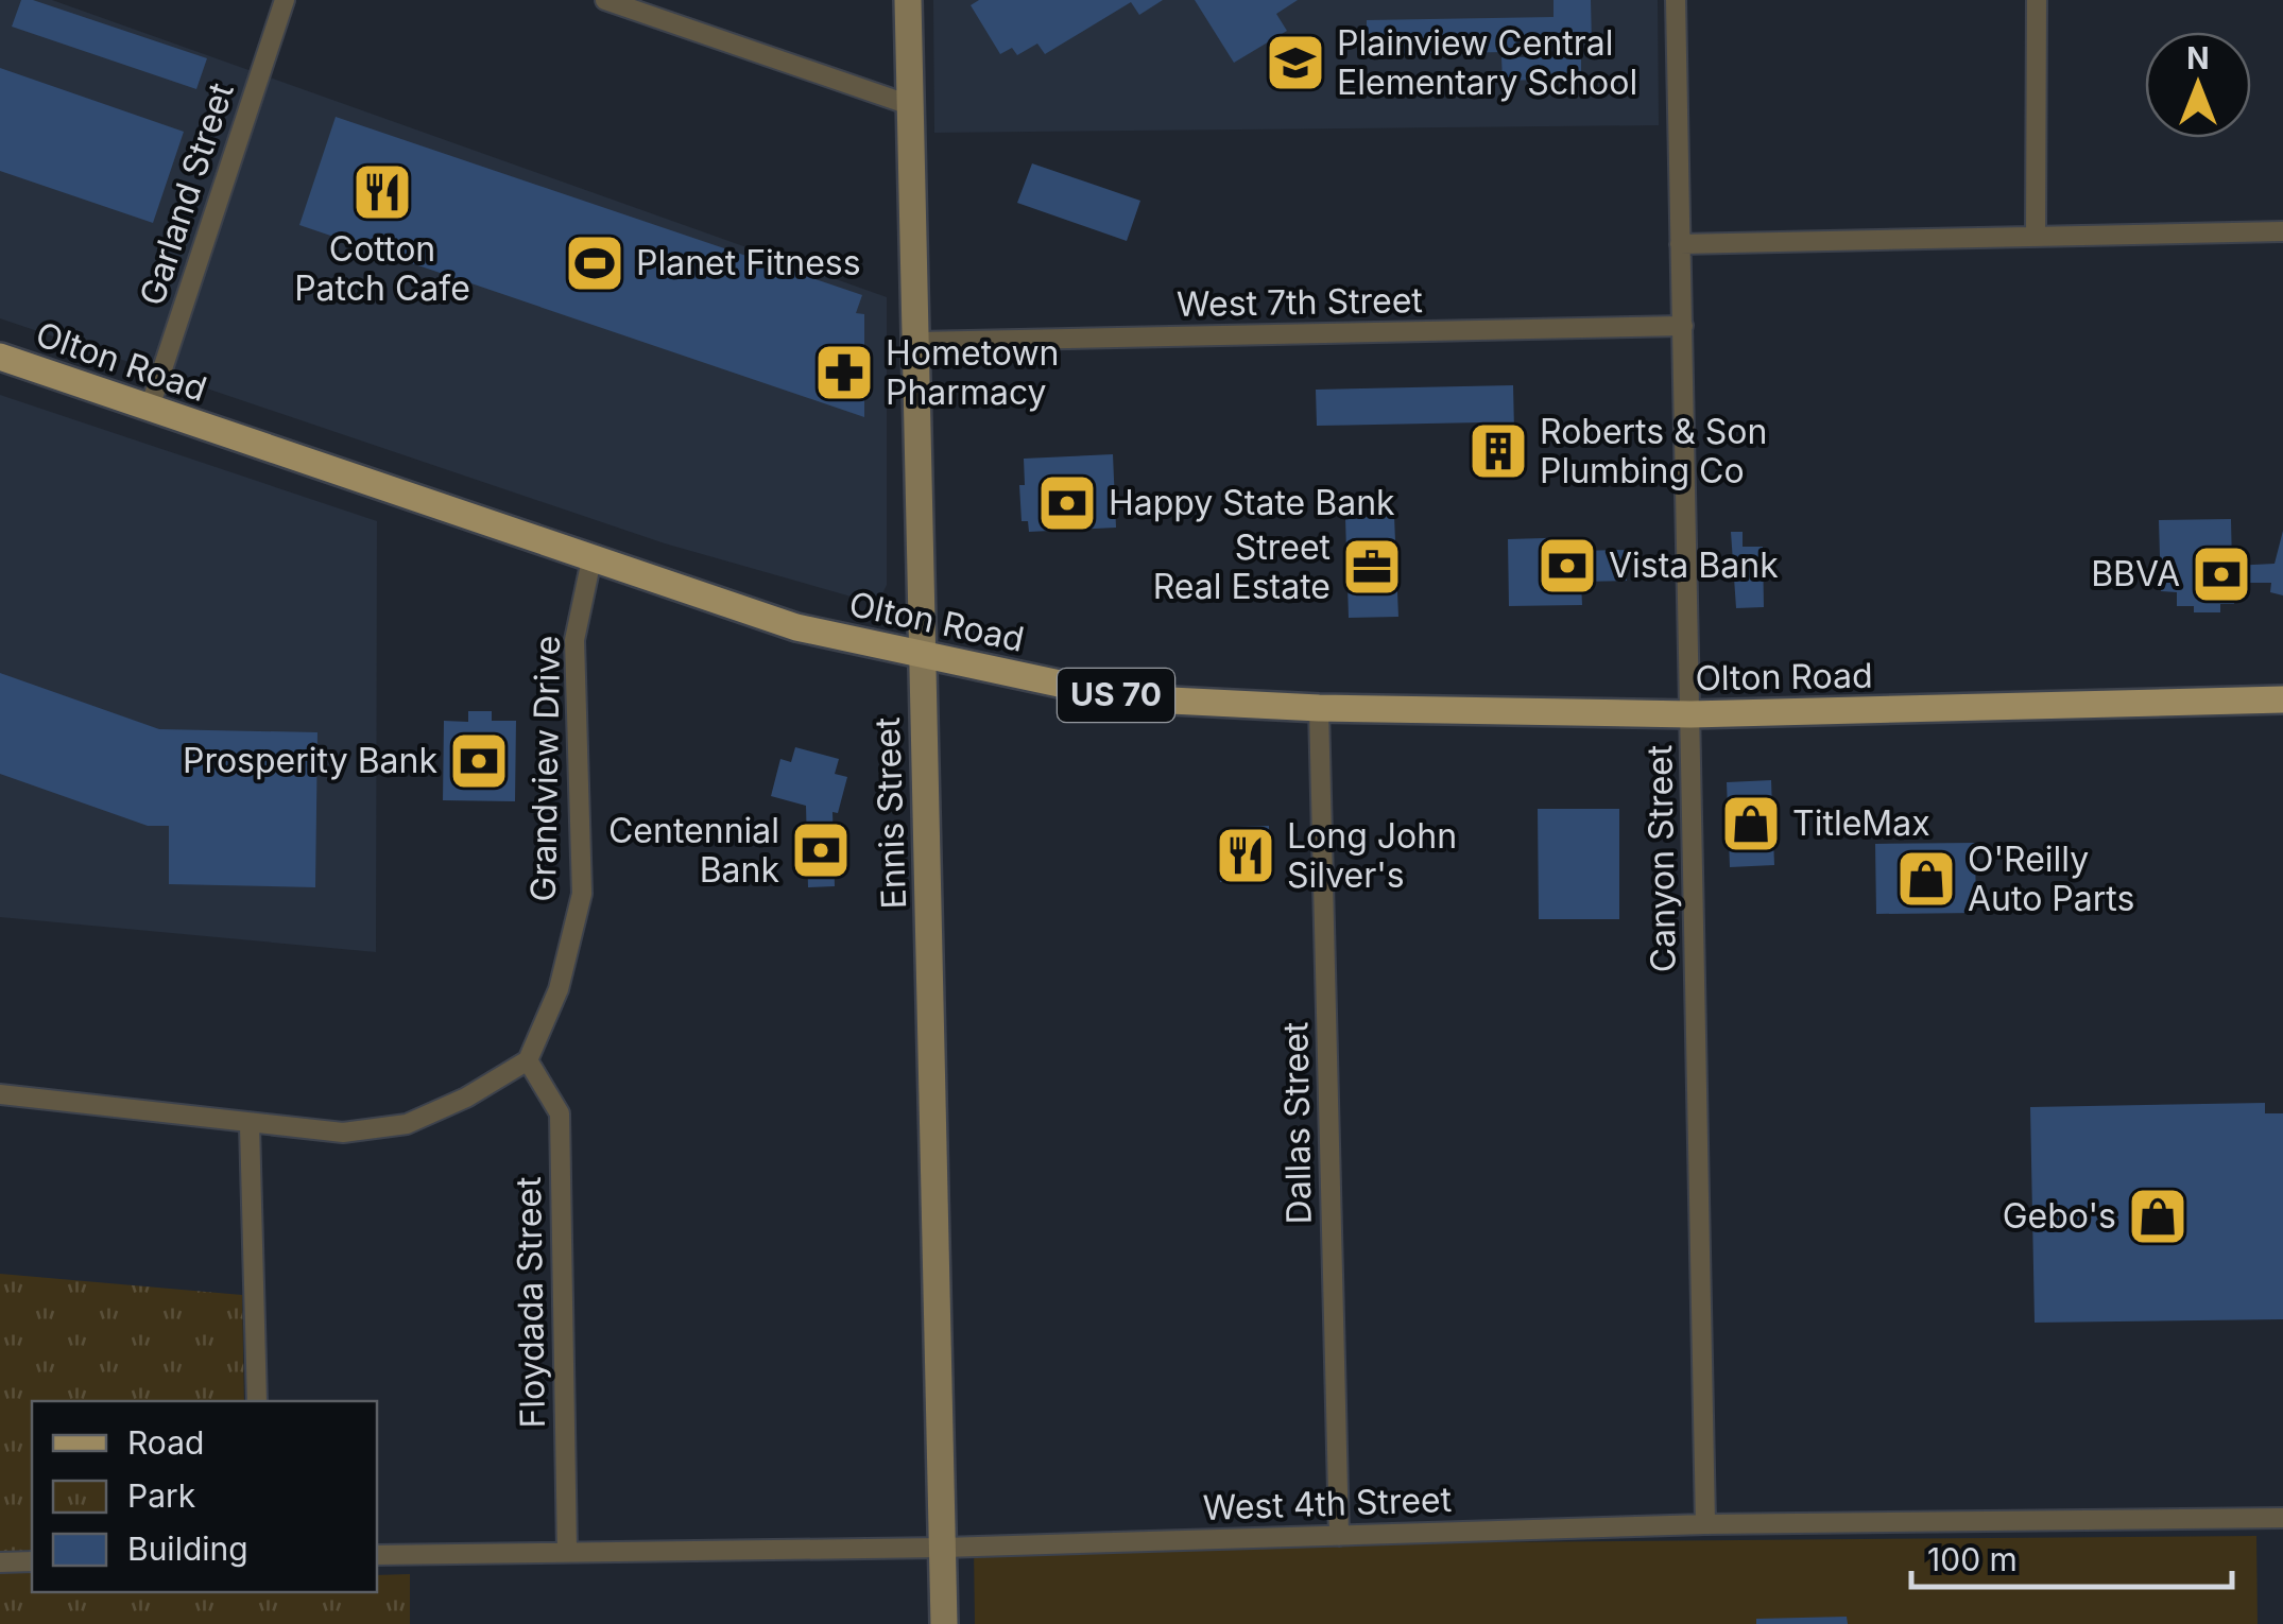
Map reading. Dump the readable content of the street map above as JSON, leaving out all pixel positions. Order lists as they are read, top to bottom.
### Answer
{
  "streets": {
    "main road": ["Olton Road", "US 70", "Ennis Street"],
    "street": [
      "Garland Street",
      "West 7th Street",
      "Grandview Drive",
      "Canyon Street",
      "Dallas Street",
      "Floydada Street",
      "West 4th Street"
    ]
  },
  "crossings": [
    ["Garland Street", "Olton Road"],
    ["West 7th Street", "Ennis Street"],
    ["West 7th Street", "Canyon Street"],
    ["Olton Road", "Grandview Drive"],
    ["Olton Road", "Ennis Street"],
    ["Olton Road", "Canyon Street"],
    ["Olton Road", "Dallas Street"],
    ["Grandview Drive", "Floydada Street"],
    ["Ennis Street", "West 4th Street"],
    ["Canyon Street", "West 4th Street"],
    ["Dallas Street", "West 4th Street"],
    ["Floydada Street", "West 4th Street"]
  ],
  "places": {
    "school or university": ["Plainview Central Elementary School"],
    "restaurant": ["Cotton Patch Cafe", "Long John Silver's"],
    "sports": ["Planet Fitness"],
    "pharmacy": ["Hometown Pharmacy"],
    "building": ["Roberts & Son Plumbing Co"],
    "bank": [
      "Happy State Bank",
      "Vista Bank",
      "BBVA",
      "Prosperity Bank",
      "Centennial Bank"
    ],
    "office": ["Street Real Estate"],
    "shop": ["TitleMax", "O'Reilly Auto Parts", "Gebo's"]
  },
  "legend": ["Road", "Park", "Building"],
  "scale_bar": "100 m",
  "north": "top"
}
